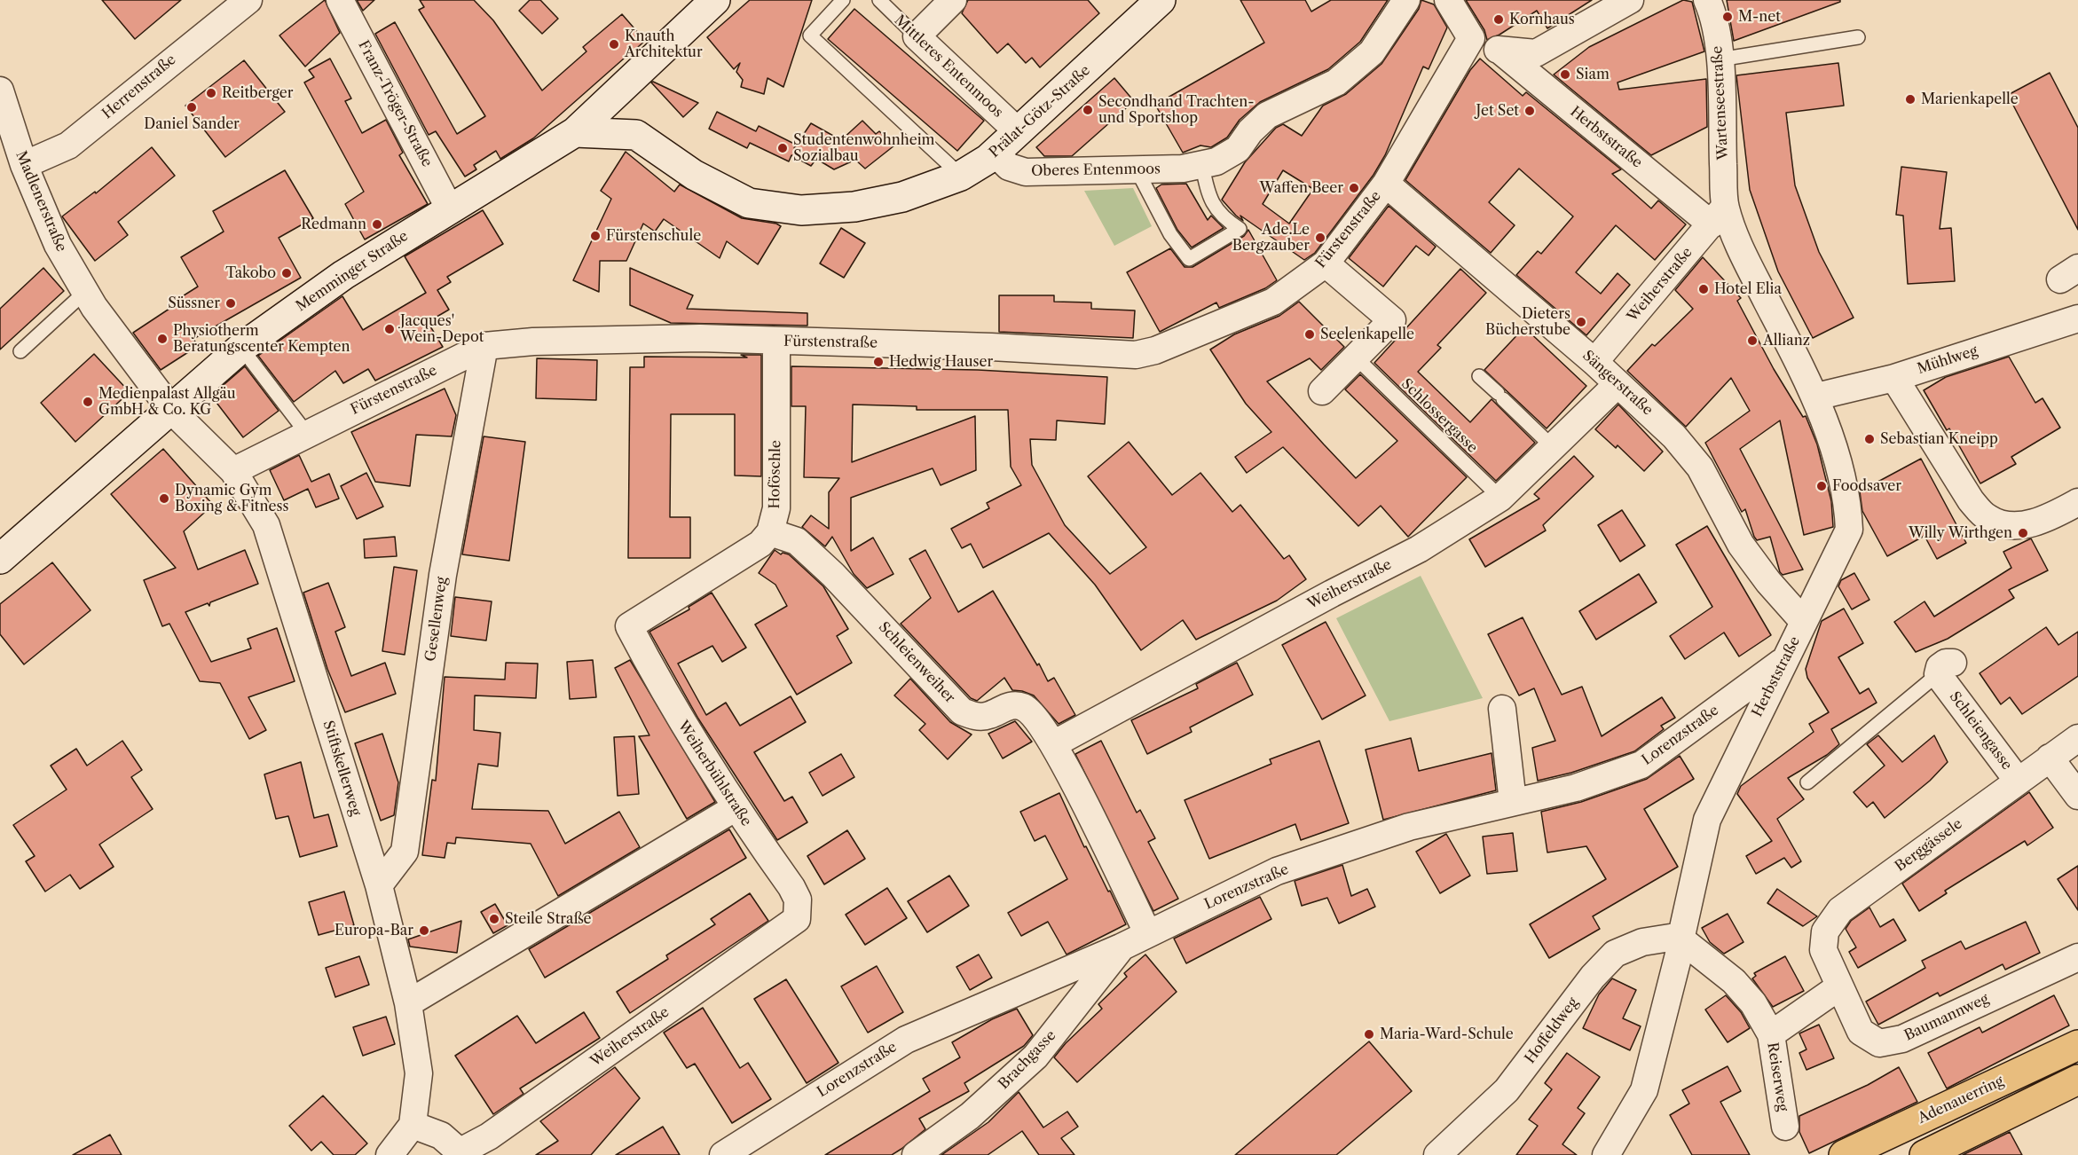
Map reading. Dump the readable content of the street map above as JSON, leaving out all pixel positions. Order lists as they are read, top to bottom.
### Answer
{
  "streets": {
    "main road": ["Adenauerring"],
    "street": [
      "Mittleres Entenmoos",
      "Herrenstraße",
      "Wartenseestraße",
      "Franz-Tröger-Straße",
      "Prälat-Götz-Straße",
      "Herbststraße",
      "Oberes Entenmoos",
      "Madlenerstraße",
      "Fürstenstraße",
      "Memminger Straße",
      "Weiherstraße",
      "Mühlweg",
      "Sängerstraße",
      "Hoföschle",
      "Gesellenweg",
      "Schleienweiher",
      "Schleiengasse",
      "Lorenzstraße",
      "Stiftskellerweg",
      "Weiherbühlstraße",
      "Berggässele",
      "Baumannweg",
      "Hoffeldweg",
      "Brachgasse",
      "Reiserweg"
    ],
    "lane": ["Schlossergasse"]
  },
  "crossings": [
    ["Mittleres Entenmoos", "Prälat-Götz-Straße"],
    ["Herrenstraße", "Madlenerstraße"],
    ["Wartenseestraße", "Herbststraße"],
    ["Wartenseestraße", "Weiherstraße"],
    ["Franz-Tröger-Straße", "Memminger Straße"],
    ["Prälat-Götz-Straße", "Oberes Entenmoos"],
    ["Herbststraße", "Weiherstraße"],
    ["Herbststraße", "Mühlweg"],
    ["Herbststraße", "Sängerstraße"],
    ["Herbststraße", "Lorenzstraße"],
    ["Herbststraße", "Hoffeldweg"],
    ["Madlenerstraße", "Memminger Straße"],
    ["Madlenerstraße", "Stiftskellerweg"],
    ["Fürstenstraße", "Sängerstraße"],
    ["Fürstenstraße", "Hoföschle"],
    ["Fürstenstraße", "Gesellenweg"],
    ["Fürstenstraße", "Stiftskellerweg"],
    ["Memminger Straße", "Stiftskellerweg"],
    ["Weiherstraße", "Sängerstraße"],
    ["Weiherstraße", "Schlossergasse"],
    ["Weiherstraße", "Schleienweiher"],
    ["Weiherstraße", "Weiherbühlstraße"],
    ["Hoföschle", "Schleienweiher"],
    ["Hoföschle", "Weiherbühlstraße"],
    ["Gesellenweg", "Stiftskellerweg"],
    ["Schleienweiher", "Lorenzstraße"],
    ["Schleienweiher", "Weiherbühlstraße"],
    ["Schleiengasse", "Berggässele"],
    ["Lorenzstraße", "Brachgasse"],
    ["Berggässele", "Baumannweg"],
    ["Berggässele", "Reiserweg"],
    ["Baumannweg", "Reiserweg"]
  ],
  "places": [
    "M-net",
    "Kornhaus",
    "Knauth Architektur",
    "Siam",
    "Reitberger",
    "Marienkapelle",
    "Daniel Sander",
    "Secondhand Trachten- und Sportshop",
    "Jet Set",
    "Studentenwohnheim Sozialbau",
    "Waffen Beer",
    "Redmann",
    "Fürstenschule",
    "Ade.Le Bergzauber",
    "Takobo",
    "Hotel Elia",
    "Süssner",
    "Dieters Bücherstube",
    "Jacques' Wein-Depot",
    "Seelenkapelle",
    "Physiotherm Beratungscenter Kempten",
    "Allianz",
    "Hedwig Hauser",
    "Medienpalast Allgäu GmbH & Co. KG",
    "Sebastian Kneipp",
    "Foodsaver",
    "Dynamic Gym Boxing & Fitness",
    "Willy Wirthgen",
    "Steile Straße",
    "Europa-Bar",
    "Maria-Ward-Schule"
  ]
}
